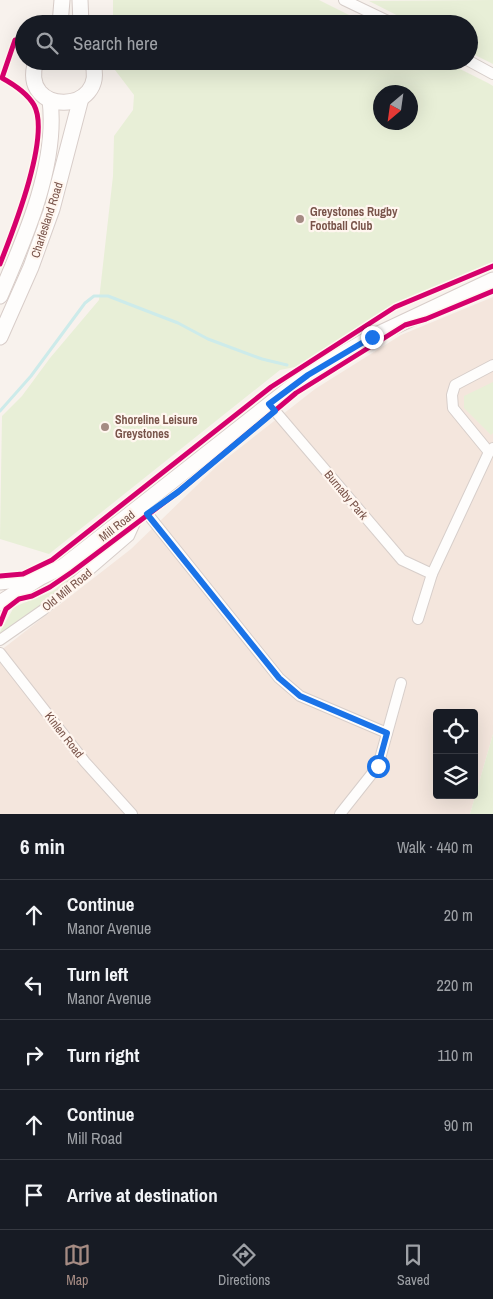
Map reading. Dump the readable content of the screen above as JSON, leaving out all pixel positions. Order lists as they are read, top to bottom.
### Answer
{
  "streets": {
    "main road": ["Charlesland Road", "Mill Road"],
    "street": ["Burnaby Park", "Old Mill Road", "Kinlen Road"]
  },
  "crossings": [
    ["Burnaby Park", "Mill Road"],
    ["Mill Road", "Old Mill Road"]
  ],
  "places": ["Greystones Rugby Football Club", "Shoreline Leisure Greystones"],
  "north": "bottom left",
  "page": {
    "search": "Search here",
    "heading": ["6 min", "Walk · 440 m"],
    "list": [
      ["Continue", "Manor Avenue", "20 m"],
      ["Turn left", "Manor Avenue", "220 m"],
      ["Turn right", "110 m"],
      ["Continue", "Mill Road", "90 m"],
      "Arrive at destination"
    ],
    "nav": ["Map", "Directions", "Saved"]
  }
}
